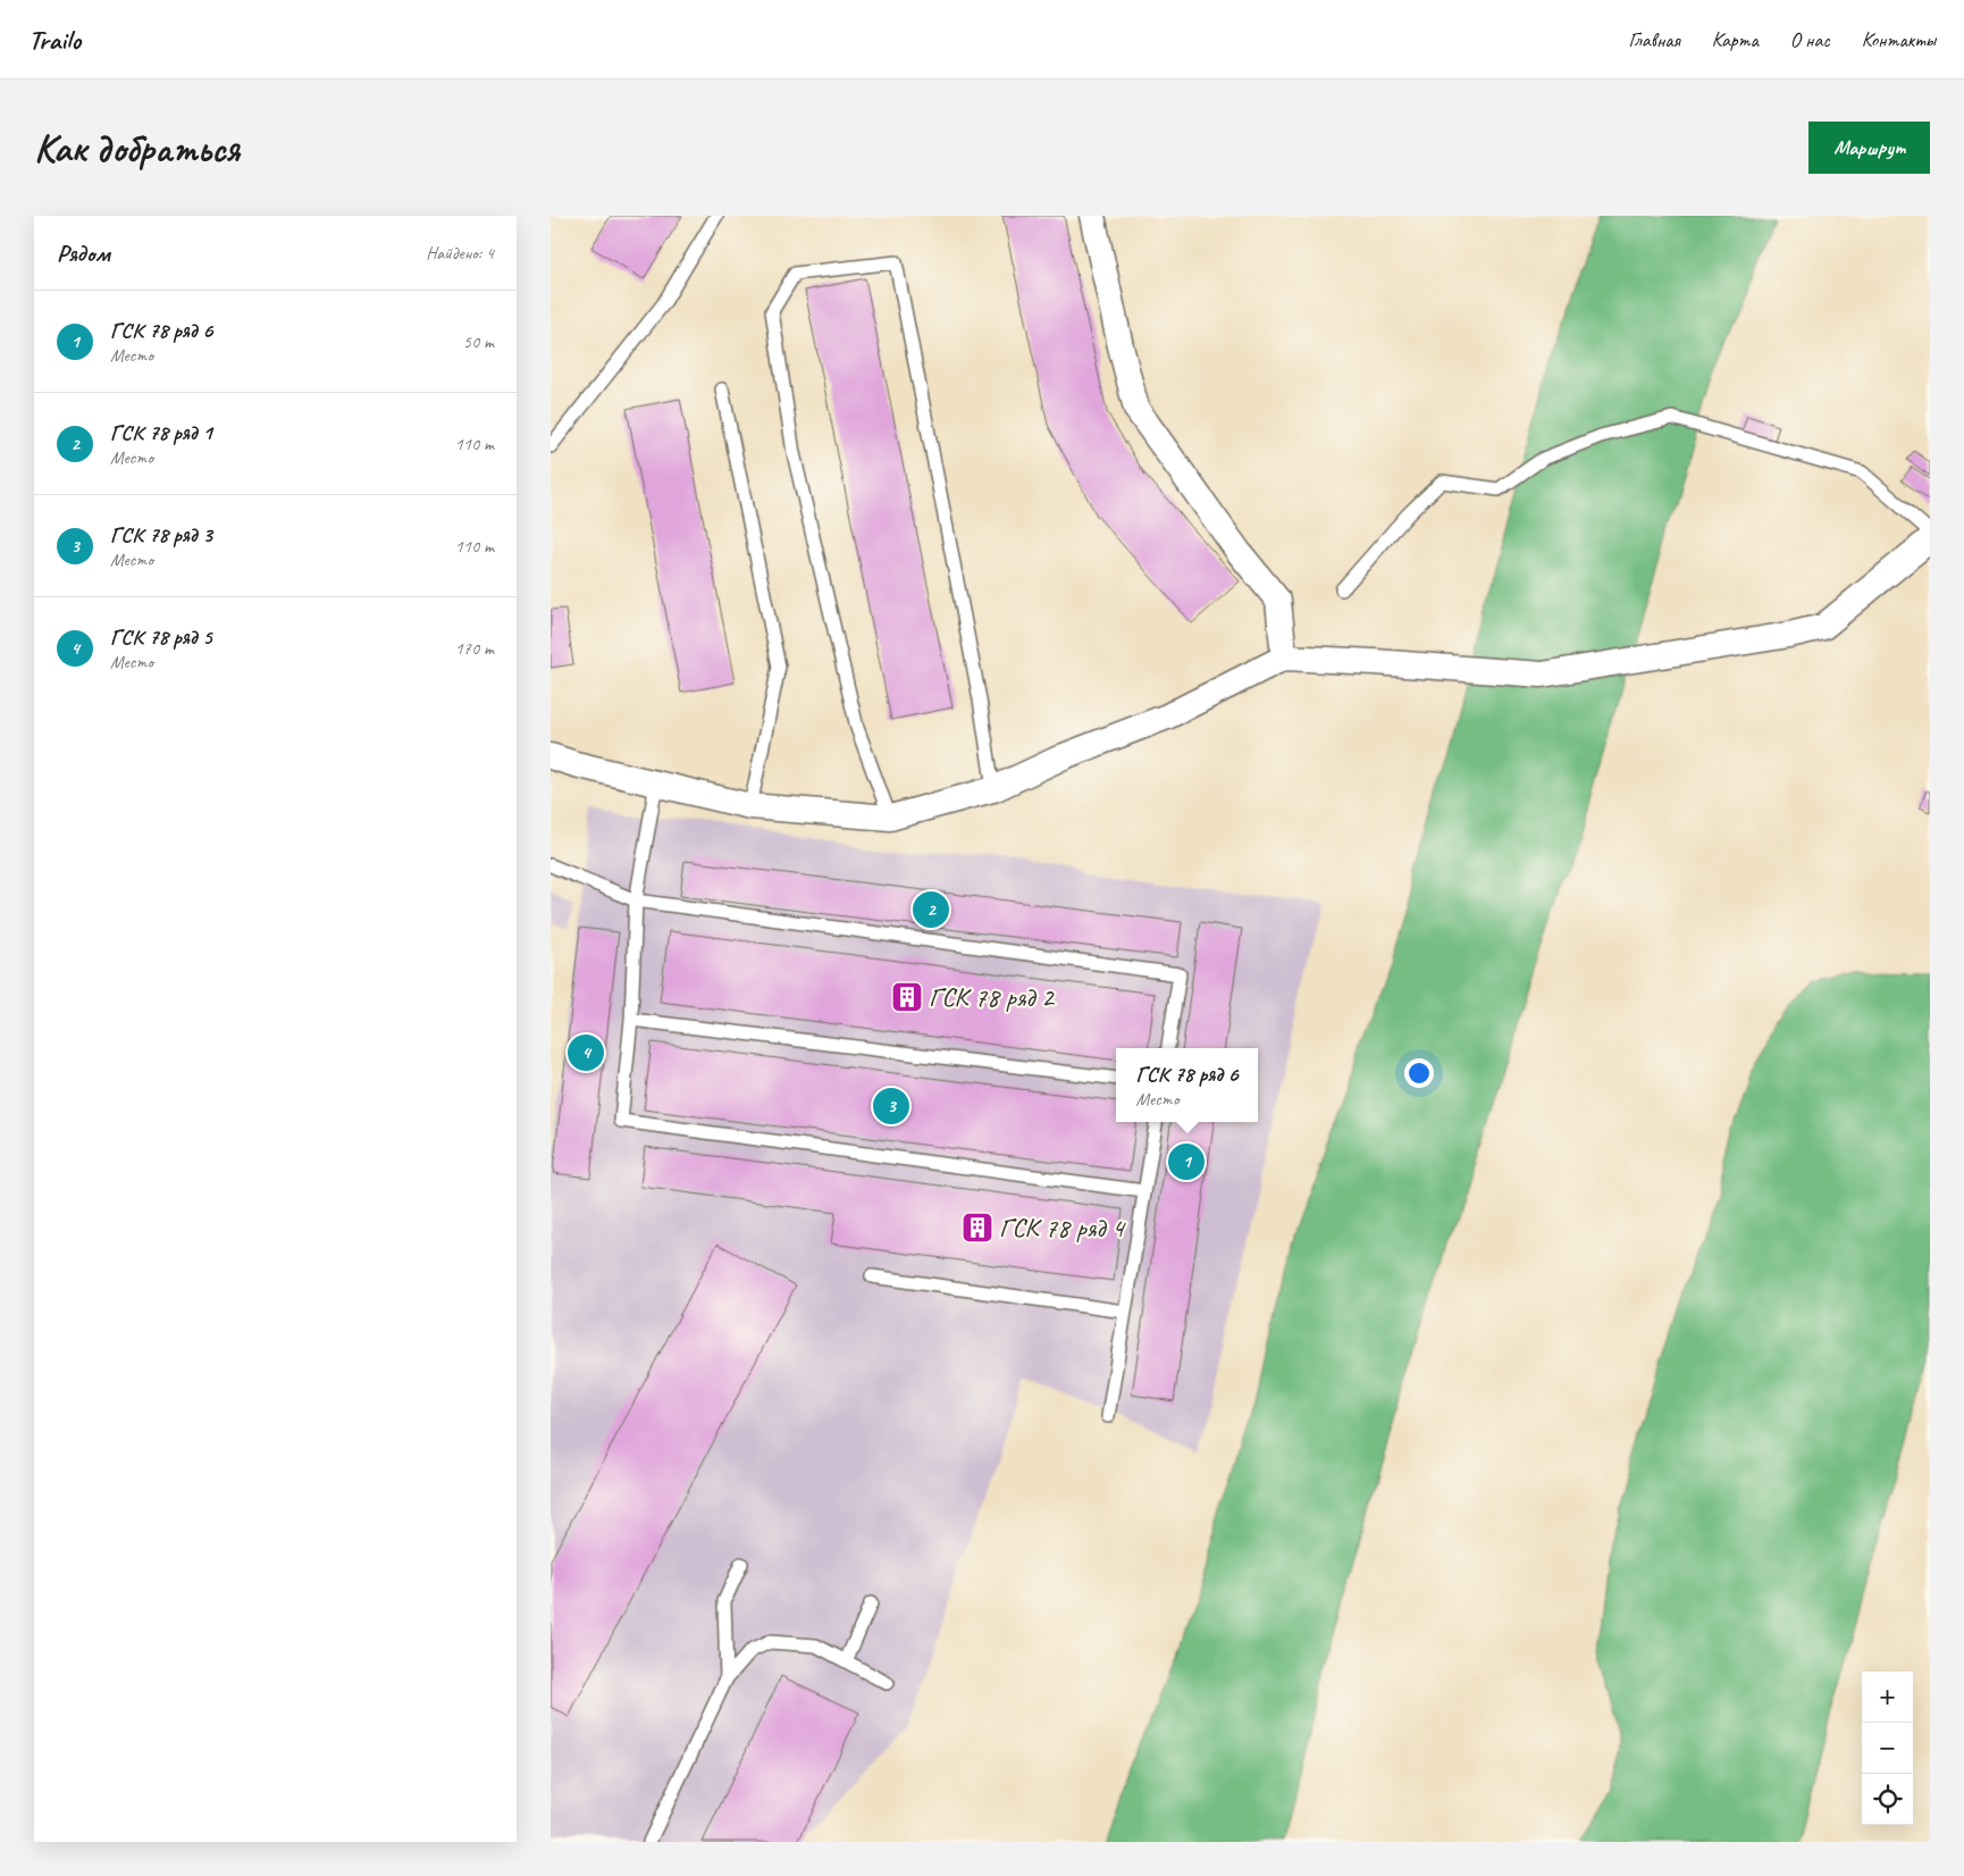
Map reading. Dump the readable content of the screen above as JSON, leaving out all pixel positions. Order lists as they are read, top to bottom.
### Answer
{
  "places": {
    "building": ["ГСК 78 ряд 2", "ГСК 78 ряд 4"]
  },
  "page": {
    "header": "Trailo",
    "nav": [
      "Главная",
      "Карта",
      "О нас",
      "Контакты"
    ],
    "buttons": "Маршрут",
    "title": "Как добраться",
    "heading": ["Рядом", "Найдено: 4"],
    "list": [
      {
        "mark": "1",
        "name": "ГСК 78 ряд 6",
        "note": "Место",
        "value": "50 m"
      },
      {
        "mark": "2",
        "name": "ГСК 78 ряд 1",
        "note": "Место",
        "value": "110 m"
      },
      {
        "mark": "3",
        "name": "ГСК 78 ряд 3",
        "note": "Место",
        "value": "110 m"
      },
      {
        "mark": "4",
        "name": "ГСК 78 ряд 5",
        "note": "Место",
        "value": "170 m"
      }
    ],
    "pins": [
      "2",
      "4",
      "3",
      "1"
    ],
    "popup": ["ГСК 78 ряд 6", "Место"],
    "map_buttons": ["+", "−"]
  }
}
